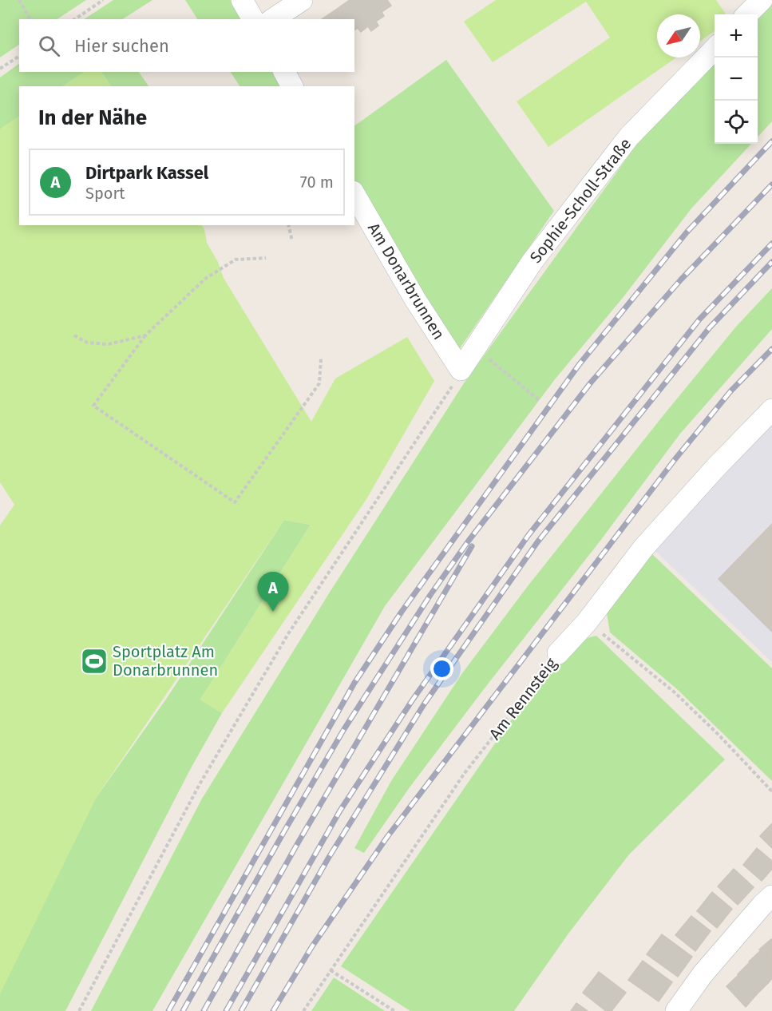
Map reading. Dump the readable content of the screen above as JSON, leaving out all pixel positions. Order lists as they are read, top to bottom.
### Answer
{
  "streets": {
    "street": ["Sophie-Scholl-Straße", "Am Donarbrunnen", "Am Rennsteig"]
  },
  "crossings": [
    ["Sophie-Scholl-Straße", "Am Donarbrunnen"]
  ],
  "places": {
    "sports": ["Sportplatz Am Donarbrunnen"]
  },
  "north": "bottom left",
  "page": {
    "map_buttons": ["+", "−"],
    "search": "Hier suchen",
    "heading": "In der Nähe",
    "list": [
      {
        "mark": "A",
        "name": "Dirtpark Kassel",
        "note": "Sport",
        "value": "70 m"
      }
    ],
    "pins": "A"
  }
}
